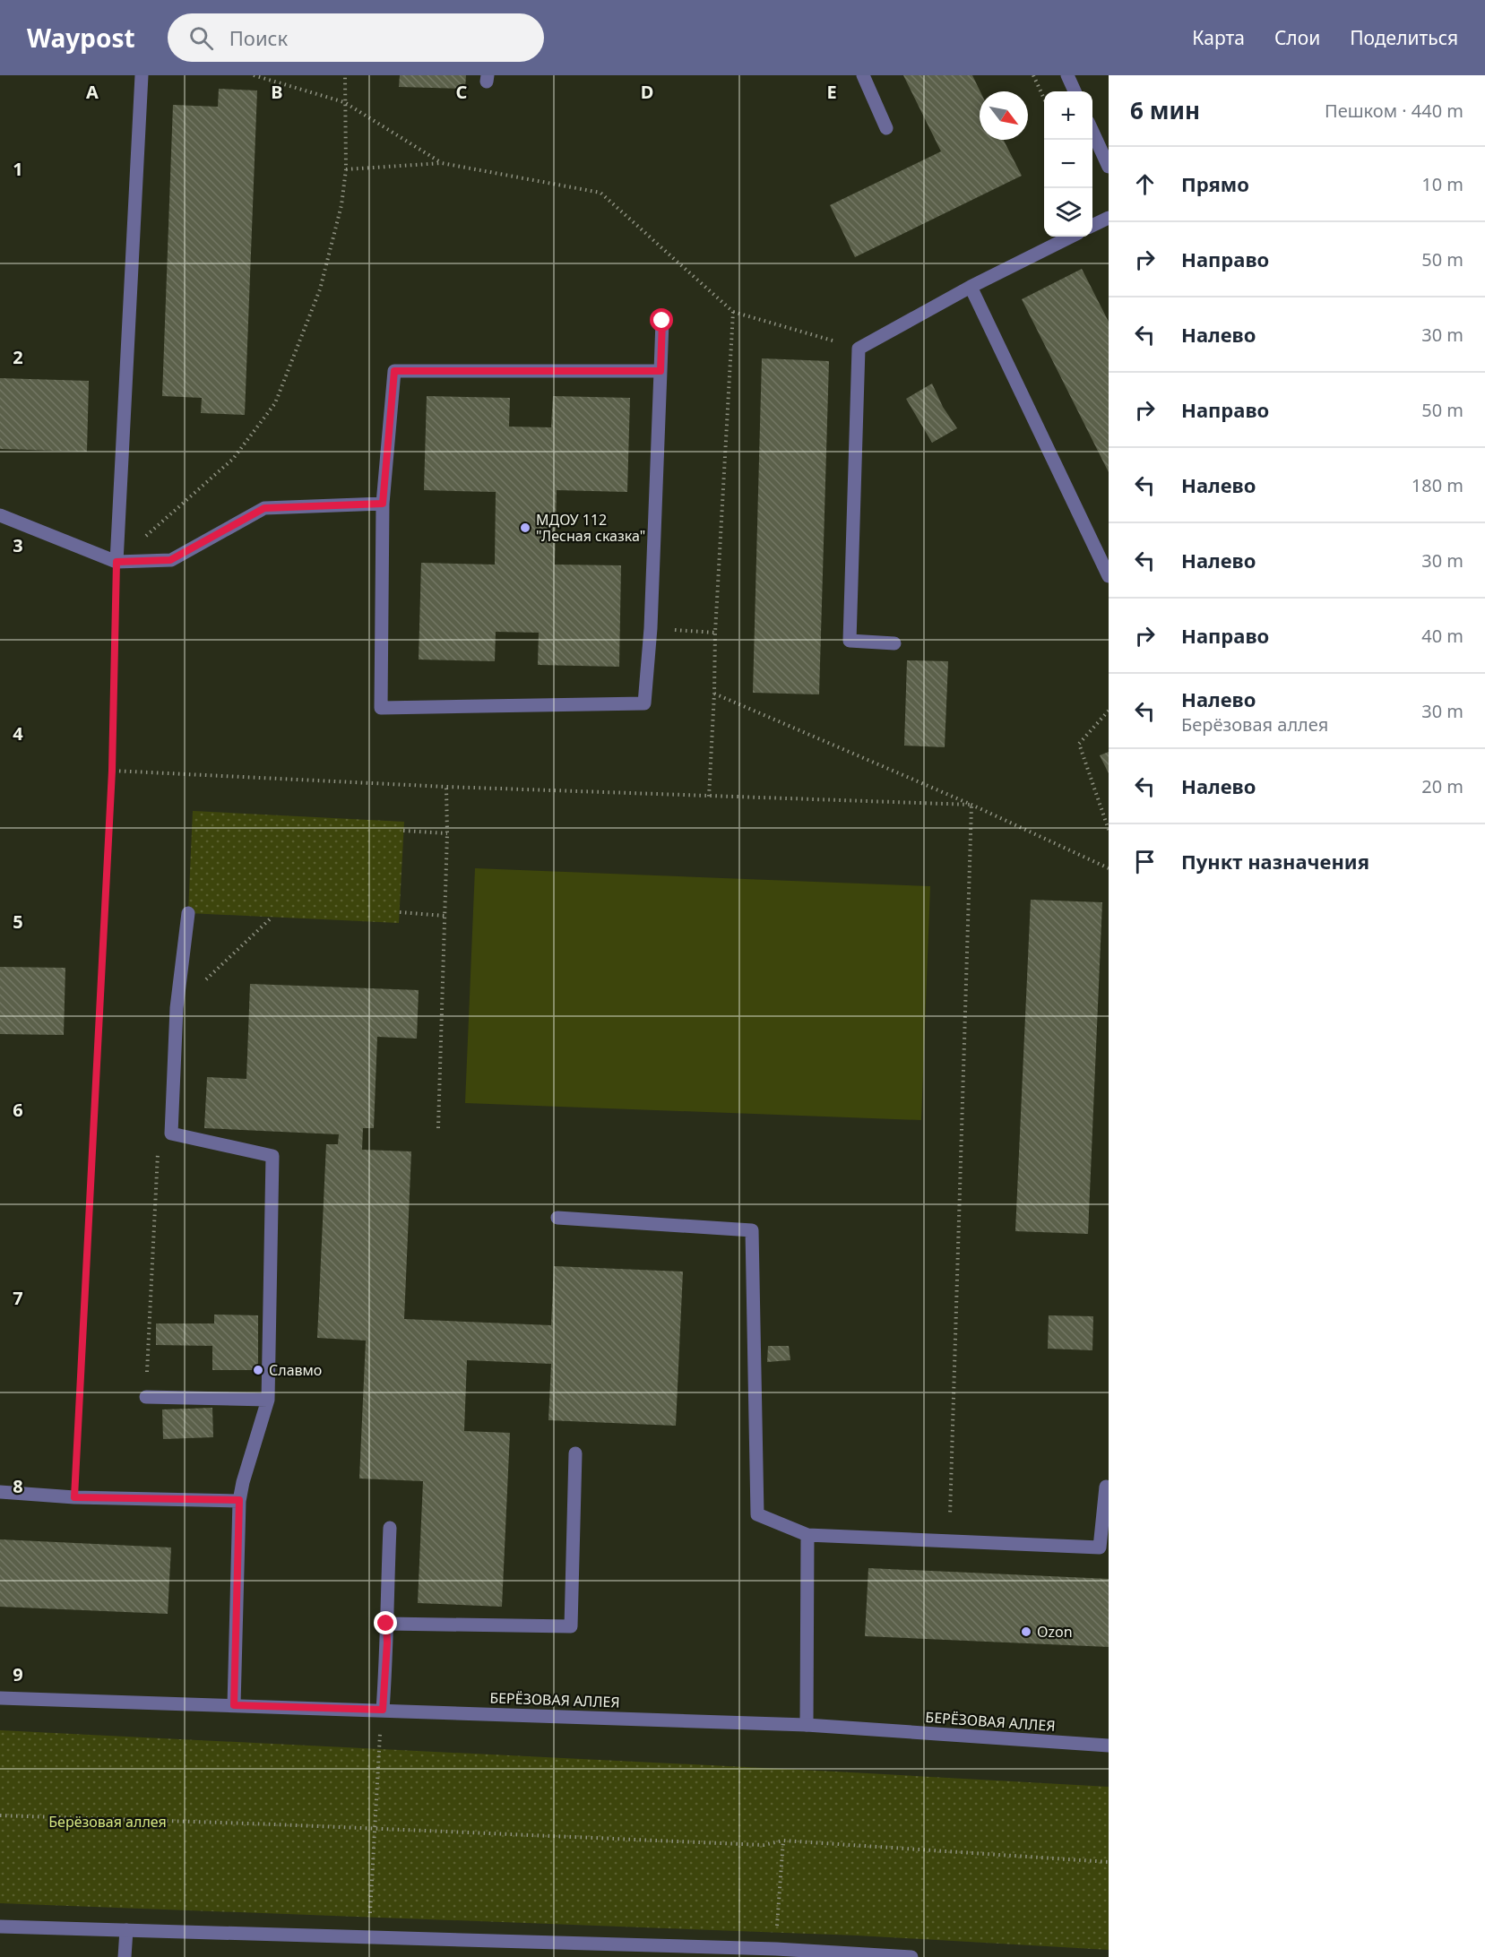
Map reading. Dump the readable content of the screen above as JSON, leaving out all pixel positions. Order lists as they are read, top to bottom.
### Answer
{
  "streets": {
    "street": ["БЕРЁЗОВАЯ АЛЛЕЯ"]
  },
  "parks": ["Берёзовая аллея"],
  "places": ["МДОУ 112 \"Лесная сказка\"", "Славмо", "Ozon"],
  "north": "bottom right",
  "page": {
    "header": "Waypost",
    "search": "Поиск",
    "nav": ["Карта", "Слои", "Поделиться"],
    "heading": ["6 мин", "Пешком · 440 m"],
    "map_buttons": ["+", "−"],
    "list": [
      ["Прямо", "10 m"],
      ["Направо", "50 m"],
      ["Налево", "30 m"],
      ["Направо", "50 m"],
      ["Налево", "180 m"],
      ["Налево", "30 m"],
      ["Направо", "40 m"],
      ["Налево", "Берёзовая аллея", "30 m"],
      ["Налево", "20 m"],
      "Пункт назначения"
    ]
  },
  "grid": {
    "columns": [
      "A",
      "B",
      "C",
      "D",
      "E"
    ],
    "rows": [
      "1",
      "2",
      "3",
      "4",
      "5",
      "6",
      "7",
      "8",
      "9"
    ]
  }
}
